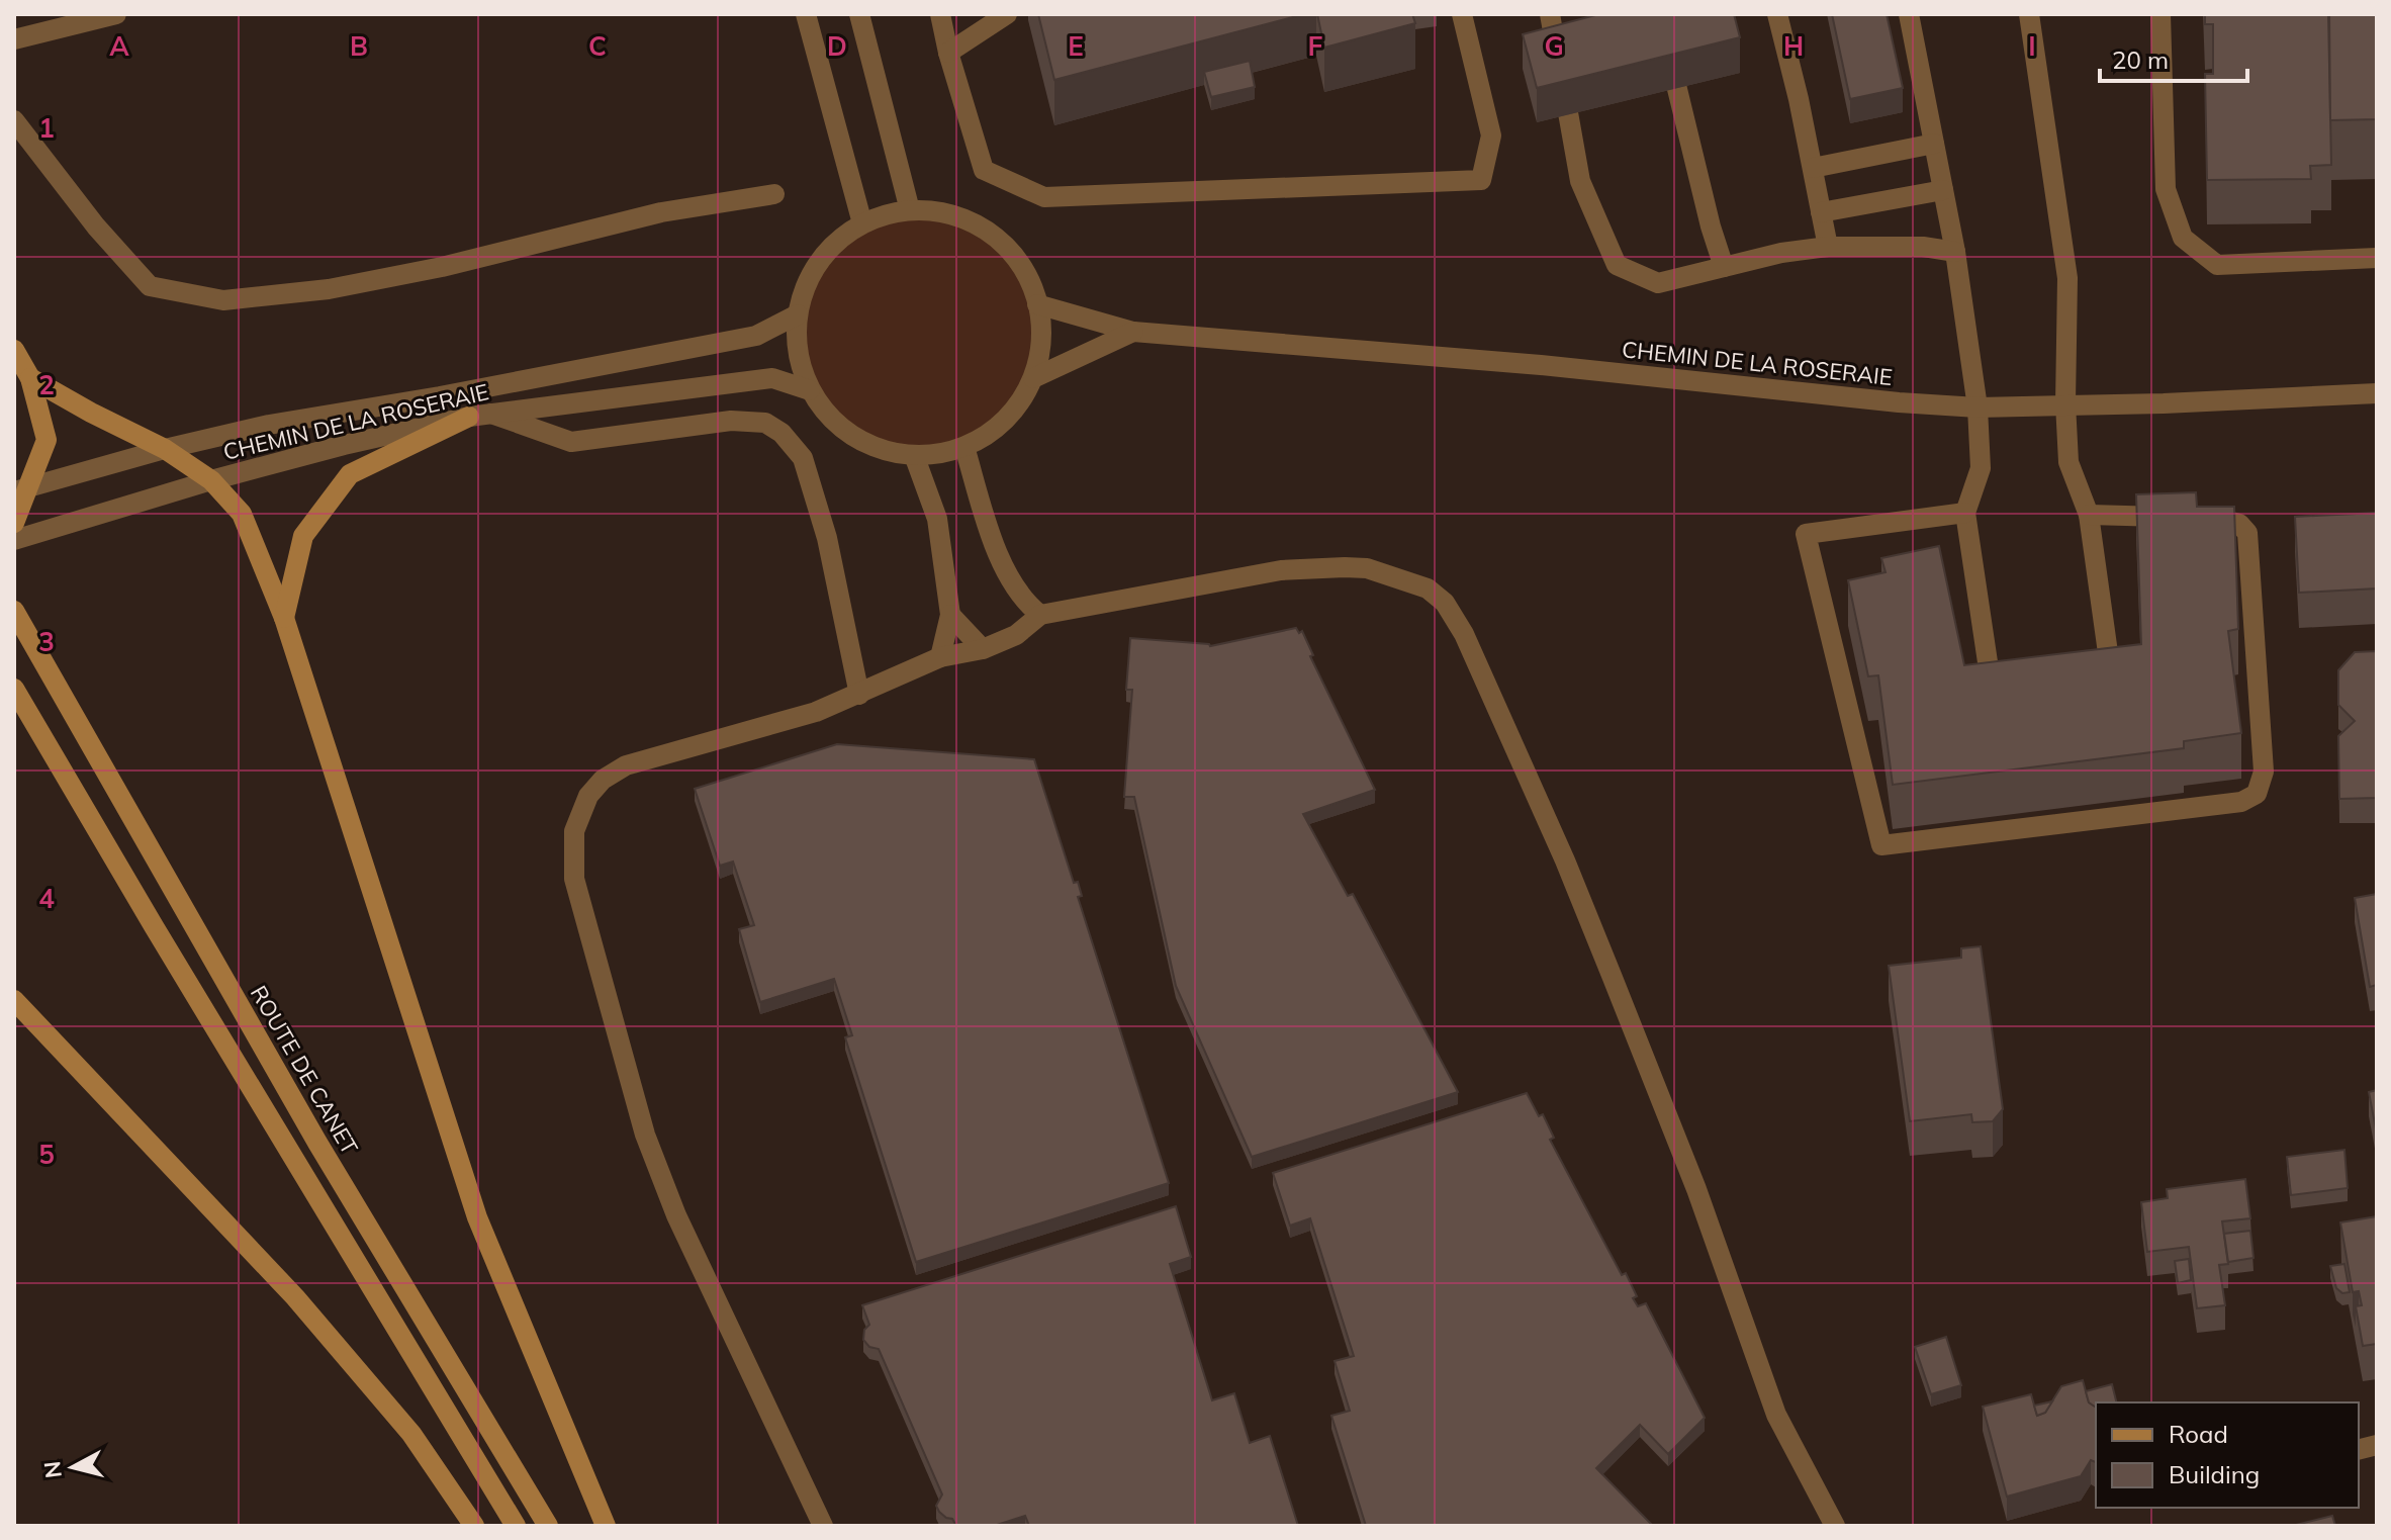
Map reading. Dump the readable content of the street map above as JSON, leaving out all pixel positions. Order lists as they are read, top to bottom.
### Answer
{
  "streets": {
    "main road": ["ROUTE DE CANET"],
    "street": ["CHEMIN DE LA ROSERAIE"]
  },
  "legend": ["Road", "Building"],
  "scale_bar": "20 m",
  "north": "left",
  "grid": {
    "columns": [
      "A",
      "B",
      "C",
      "D",
      "E",
      "F",
      "G",
      "H",
      "I"
    ],
    "rows": [
      "1",
      "2",
      "3",
      "4",
      "5"
    ]
  }
}
